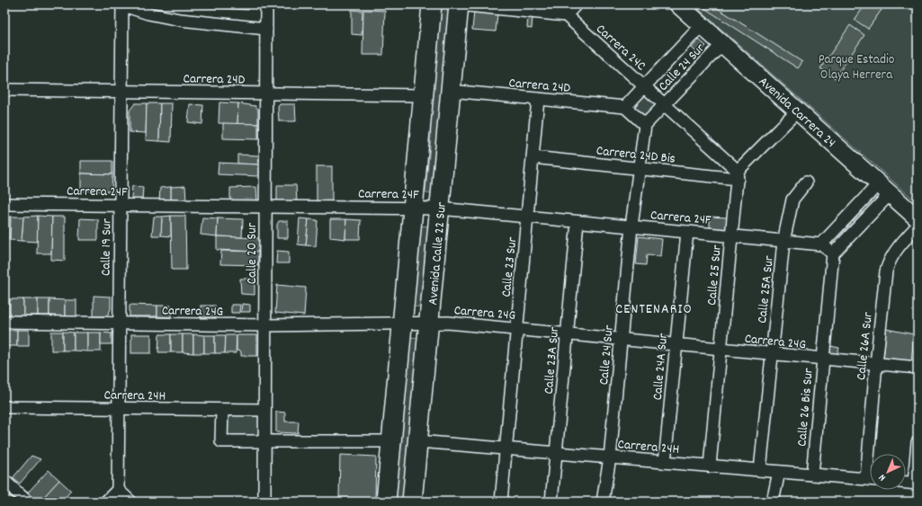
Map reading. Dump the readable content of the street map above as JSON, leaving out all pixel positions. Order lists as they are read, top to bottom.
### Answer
{
  "streets": {
    "main road": ["Avenida Carrera 24", "Avenida Calle 22 Sur"],
    "street": [
      "Carrera 24C",
      "Calle 24 Sur",
      "Carrera 24D",
      "Carrera 24D Bis",
      "Carrera 24F",
      "Calle 19 Sur",
      "Calle 20 Sur",
      "Calle 23 Sur",
      "Calle 25 Sur",
      "Calle 25A Sur",
      "Carrera 24G",
      "Calle 26A Sur",
      "Calle 23A Sur",
      "Calle 24A Sur",
      "Carrera 24H",
      "Calle 26 Bis Sur"
    ]
  },
  "crossings": [
    ["Carrera 24C", "Calle 24 Sur"],
    ["Carrera 24C", "Carrera 24D Bis"],
    ["Carrera 24C", "Calle 25 Sur"],
    ["Calle 24 Sur", "Carrera 24D"],
    ["Calle 24 Sur", "Avenida Carrera 24"],
    ["Calle 24 Sur", "Carrera 24D Bis"],
    ["Calle 24 Sur", "Carrera 24F"],
    ["Calle 24 Sur", "Carrera 24G"],
    ["Calle 24 Sur", "Carrera 24H"],
    ["Carrera 24D", "Calle 19 Sur"],
    ["Carrera 24D", "Calle 20 Sur"],
    ["Carrera 24D", "Avenida Calle 22 Sur"],
    ["Carrera 24D", "Calle 23 Sur"],
    ["Carrera 24D Bis", "Calle 23 Sur"],
    ["Carrera 24D Bis", "Calle 25 Sur"],
    ["Carrera 24F", "Calle 19 Sur"],
    ["Carrera 24F", "Calle 20 Sur"],
    ["Carrera 24F", "Avenida Calle 22 Sur"],
    ["Carrera 24F", "Calle 23 Sur"],
    ["Carrera 24F", "Calle 25 Sur"],
    ["Carrera 24F", "Calle 25A Sur"],
    ["Carrera 24F", "Calle 23A Sur"],
    ["Carrera 24F", "Calle 24A Sur"],
    ["Calle 19 Sur", "Carrera 24G"],
    ["Calle 19 Sur", "Carrera 24H"],
    ["Calle 20 Sur", "Carrera 24G"],
    ["Calle 20 Sur", "Carrera 24H"],
    ["Avenida Calle 22 Sur", "Carrera 24G"],
    ["Avenida Calle 22 Sur", "Carrera 24H"],
    ["Calle 23 Sur", "Carrera 24G"],
    ["Calle 23 Sur", "Carrera 24H"],
    ["Calle 25 Sur", "Carrera 24G"],
    ["Calle 25 Sur", "Carrera 24H"],
    ["Calle 25A Sur", "Carrera 24G"],
    ["Calle 25A Sur", "Carrera 24H"],
    ["Carrera 24G", "Calle 26A Sur"],
    ["Carrera 24G", "Calle 23A Sur"],
    ["Carrera 24G", "Calle 24A Sur"],
    ["Carrera 24G", "Calle 26 Bis Sur"],
    ["Calle 23A Sur", "Carrera 24H"],
    ["Calle 24A Sur", "Carrera 24H"],
    ["Carrera 24H", "Calle 26 Bis Sur"]
  ],
  "districts": ["CENTENARIO"],
  "parks": ["Parque Estadio Olaya Herrera"],
  "north": "bottom left"
}
